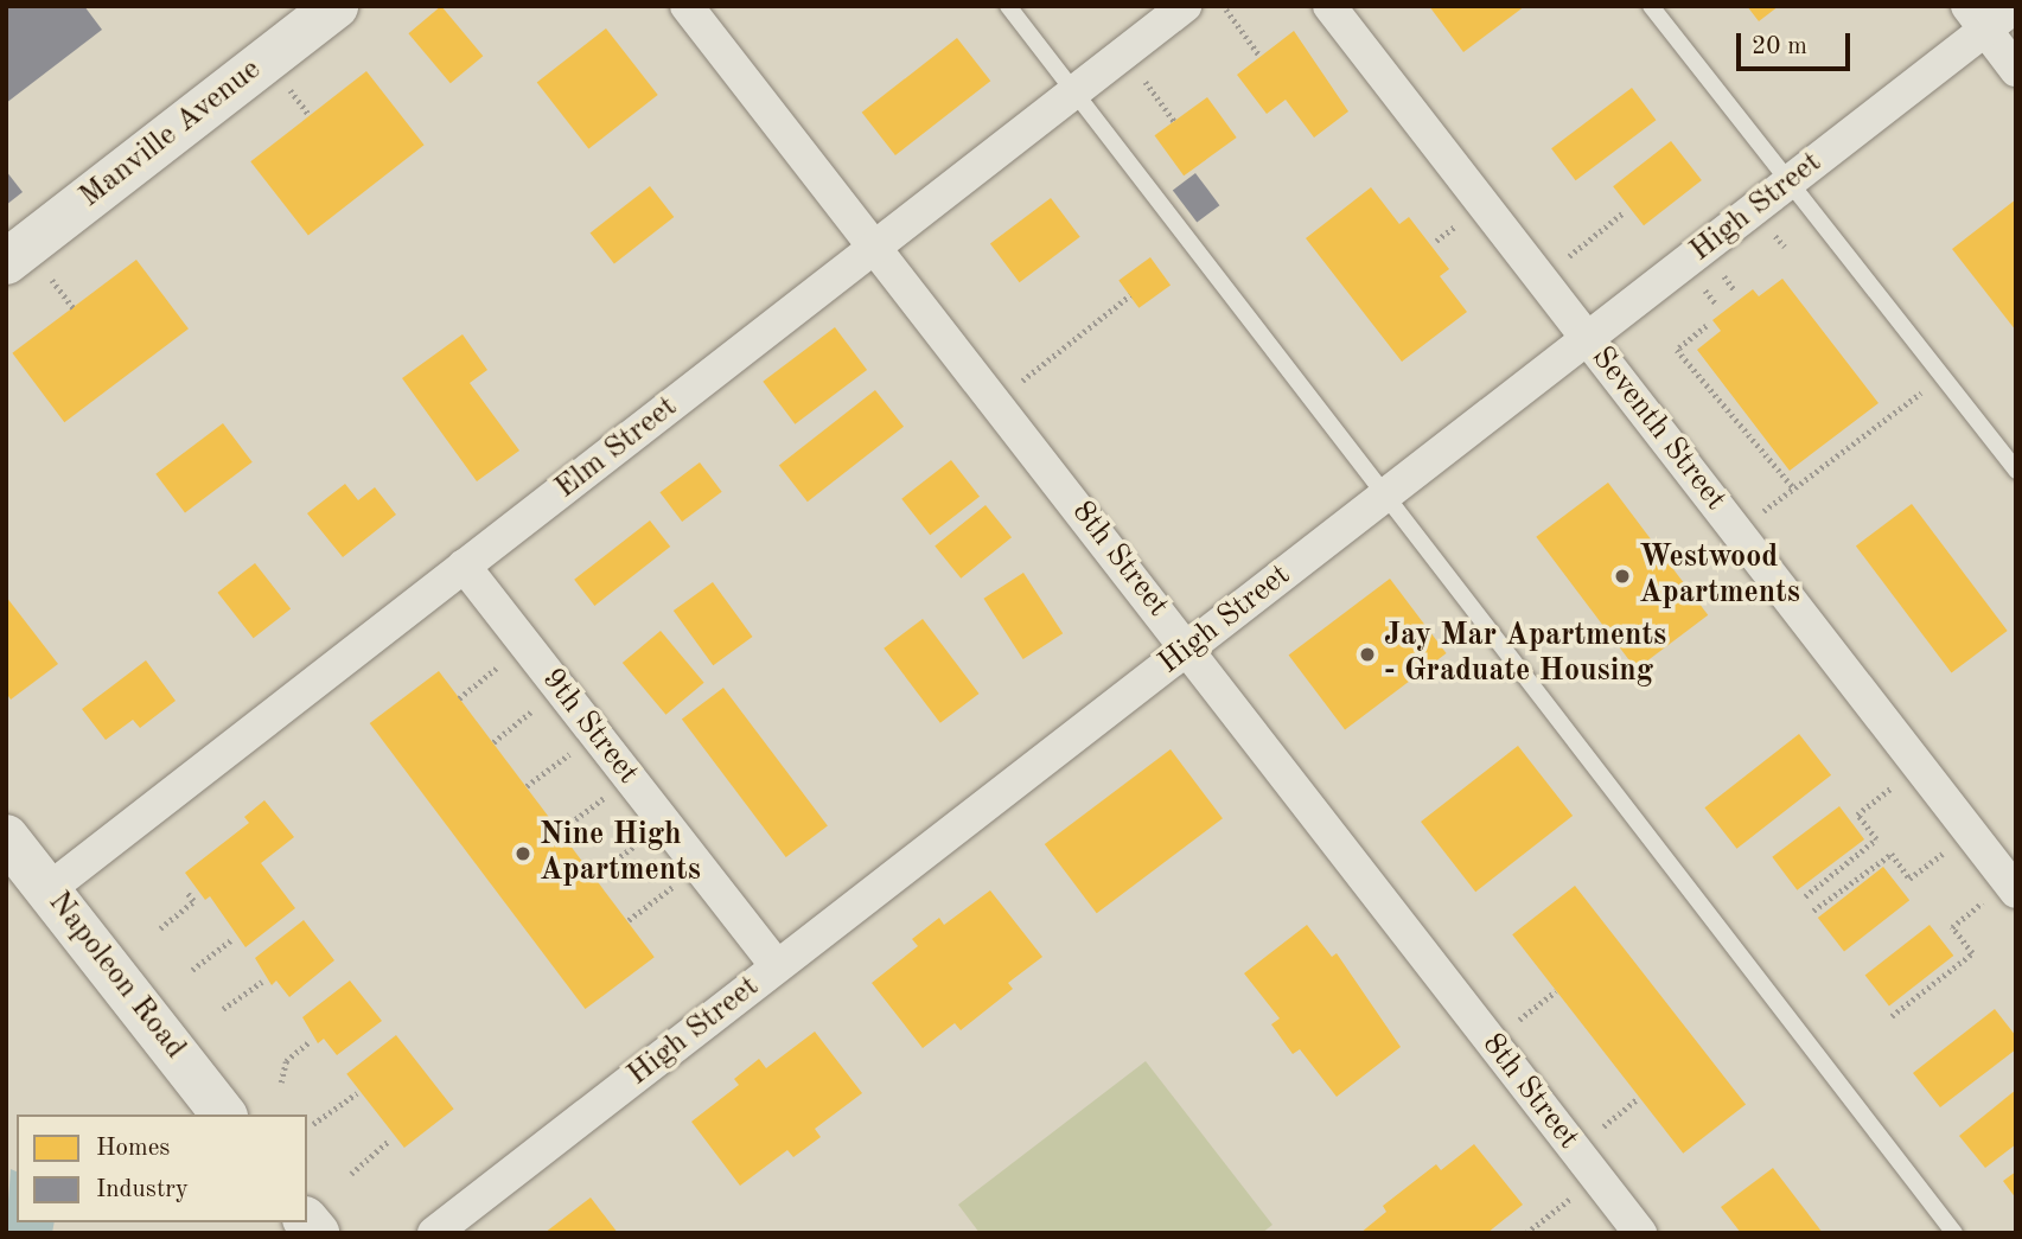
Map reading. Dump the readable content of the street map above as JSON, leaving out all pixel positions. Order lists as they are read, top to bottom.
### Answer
{
  "streets": {
    "street": [
      "Manville Avenue",
      "High Street",
      "Seventh Street",
      "Elm Street",
      "8th Street",
      "9th Street",
      "Napoleon Road"
    ]
  },
  "crossings": [
    ["High Street", "Seventh Street"],
    ["High Street", "8th Street"],
    ["High Street", "9th Street"],
    ["Elm Street", "8th Street"],
    ["Elm Street", "9th Street"],
    ["Elm Street", "Napoleon Road"]
  ],
  "places": ["Westwood Apartments", "Jay Mar Apartments - Graduate Housing", "Nine High Apartments"],
  "legend": ["Homes", "Industry"],
  "scale_bar": "20 m"
}
